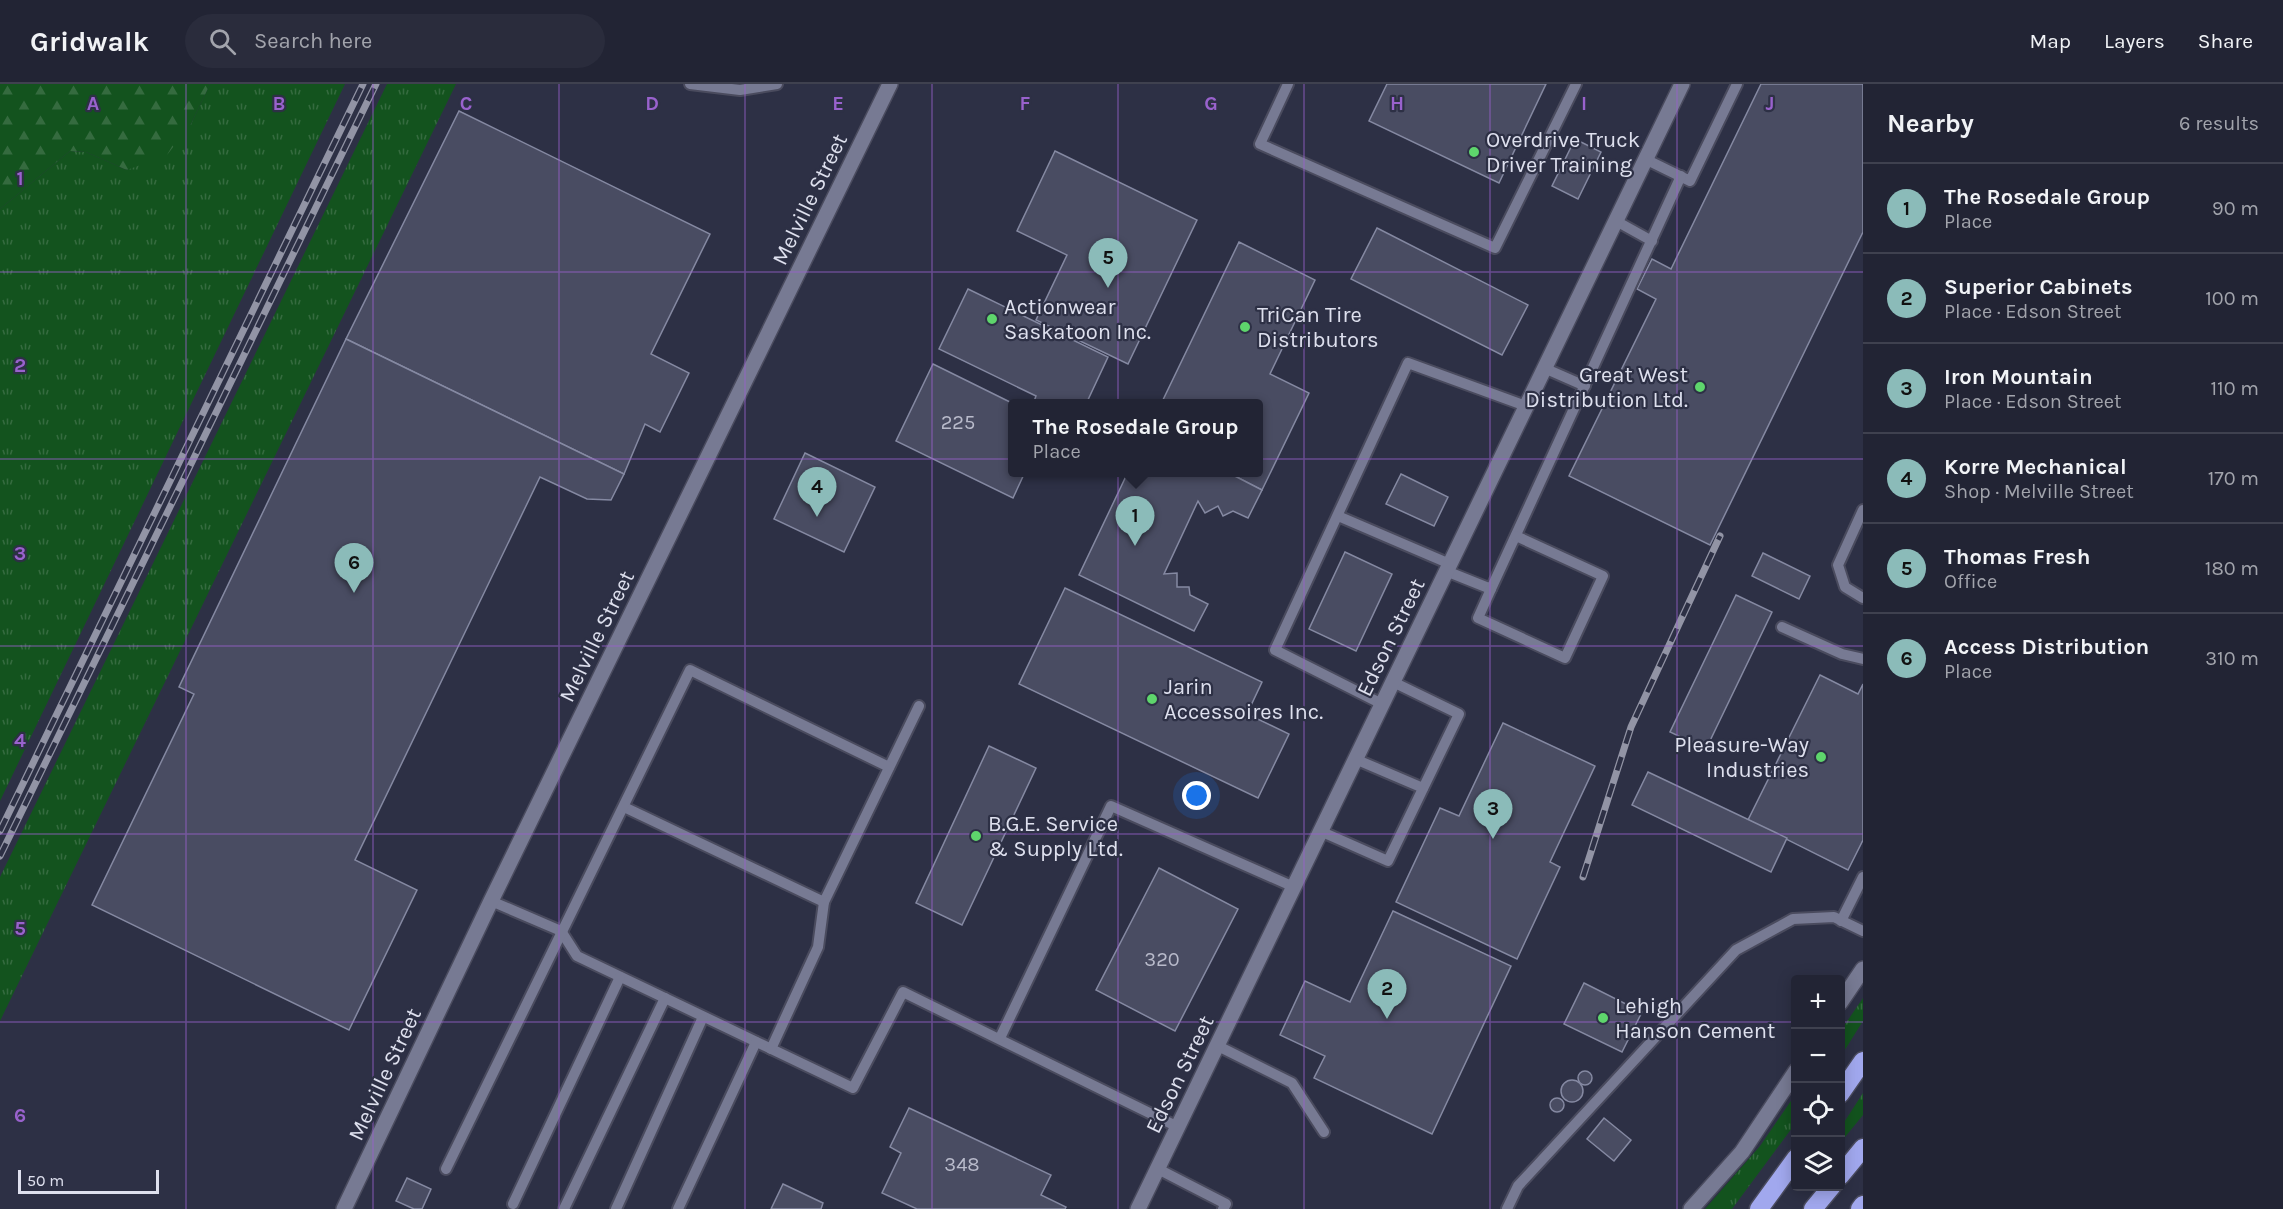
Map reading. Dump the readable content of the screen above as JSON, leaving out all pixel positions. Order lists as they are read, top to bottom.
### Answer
{
  "streets": {
    "street": ["Melville Street", "Edson Street"]
  },
  "places": [
    "Overdrive Truck Driver Training",
    "Actionwear Saskatoon Inc.",
    "TriCan Tire Distributors",
    "Great West Distribution Ltd.",
    "Jarin Accessoires Inc.",
    "Pleasure-Way Industries",
    "B.G.E. Service & Supply Ltd.",
    "Lehigh Hanson Cement"
  ],
  "house_numbers": ["225", "320", "348"],
  "scale_bar": "50 m",
  "page": {
    "header": "Gridwalk",
    "search": "Search here",
    "nav": ["Map", "Layers", "Share"],
    "heading": ["Nearby", "6 results"],
    "list": [
      {
        "mark": "1",
        "name": "The Rosedale Group",
        "note": "Place",
        "value": "90 m"
      },
      {
        "mark": "2",
        "name": "Superior Cabinets",
        "note": "Place · Edson Street",
        "value": "100 m"
      },
      {
        "mark": "3",
        "name": "Iron Mountain",
        "note": "Place · Edson Street",
        "value": "110 m"
      },
      {
        "mark": "4",
        "name": "Korre Mechanical",
        "note": "Shop · Melville Street",
        "value": "170 m"
      },
      {
        "mark": "5",
        "name": "Thomas Fresh",
        "note": "Office",
        "value": "180 m"
      },
      {
        "mark": "6",
        "name": "Access Distribution",
        "note": "Place",
        "value": "310 m"
      }
    ],
    "pins": [
      "5",
      "4",
      "1",
      "6",
      "3",
      "2"
    ],
    "popup": ["The Rosedale Group", "Place"],
    "map_buttons": ["+", "−"],
    "scale": "50 m"
  },
  "grid": {
    "columns": [
      "A",
      "B",
      "C",
      "D",
      "E",
      "F",
      "G",
      "H",
      "I",
      "J"
    ],
    "rows": [
      "1",
      "2",
      "3",
      "4",
      "5",
      "6"
    ]
  }
}
